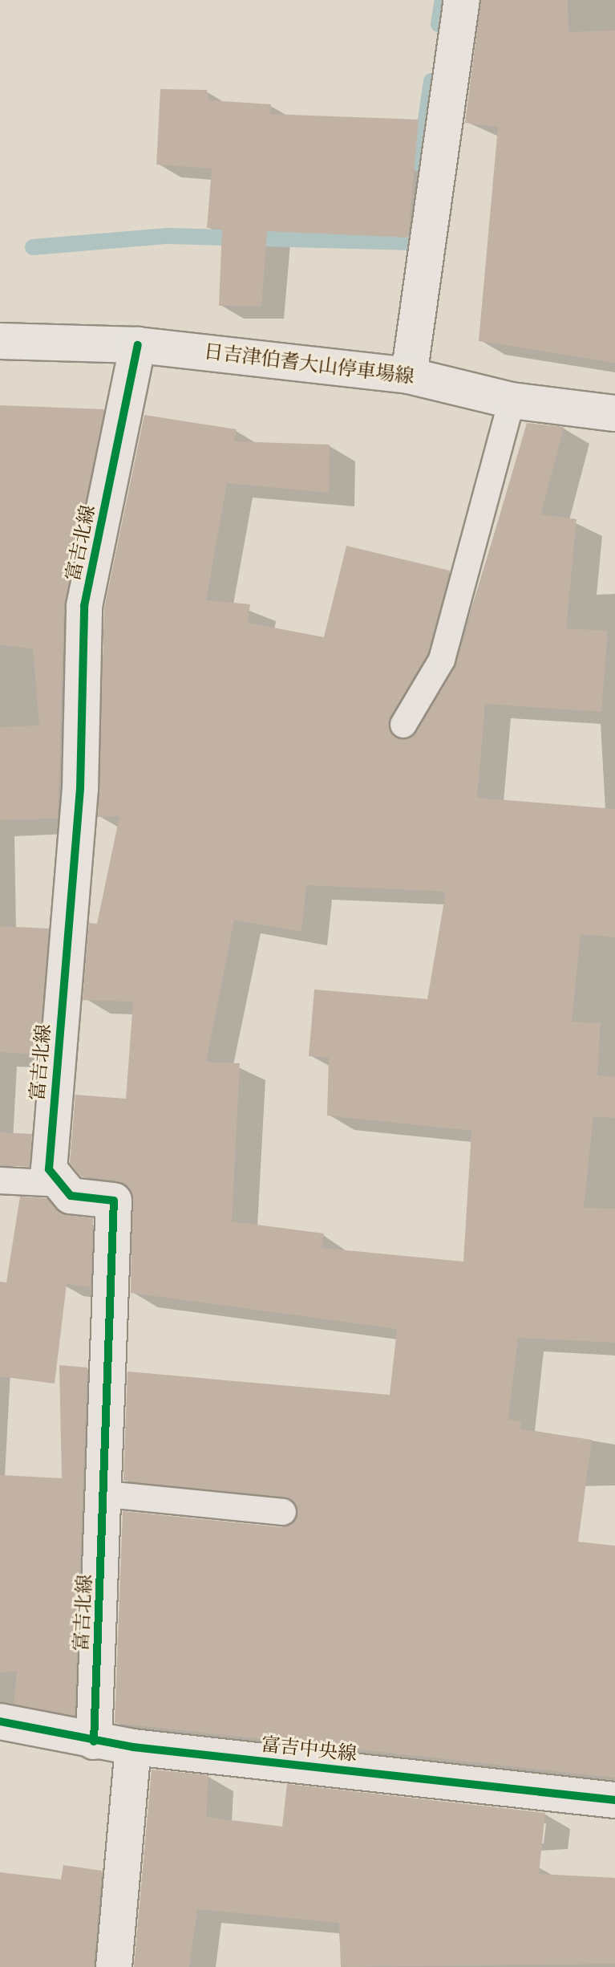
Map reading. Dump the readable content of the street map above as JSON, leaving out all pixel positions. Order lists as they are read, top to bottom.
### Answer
{
  "streets": {
    "street": ["日吉津伯耆大山停車場線", "富吉北線", "富吉中央線"]
  },
  "crossings": [
    ["日吉津伯耆大山停車場線", "富吉北線"],
    ["富吉北線", "富吉中央線"]
  ]
}
